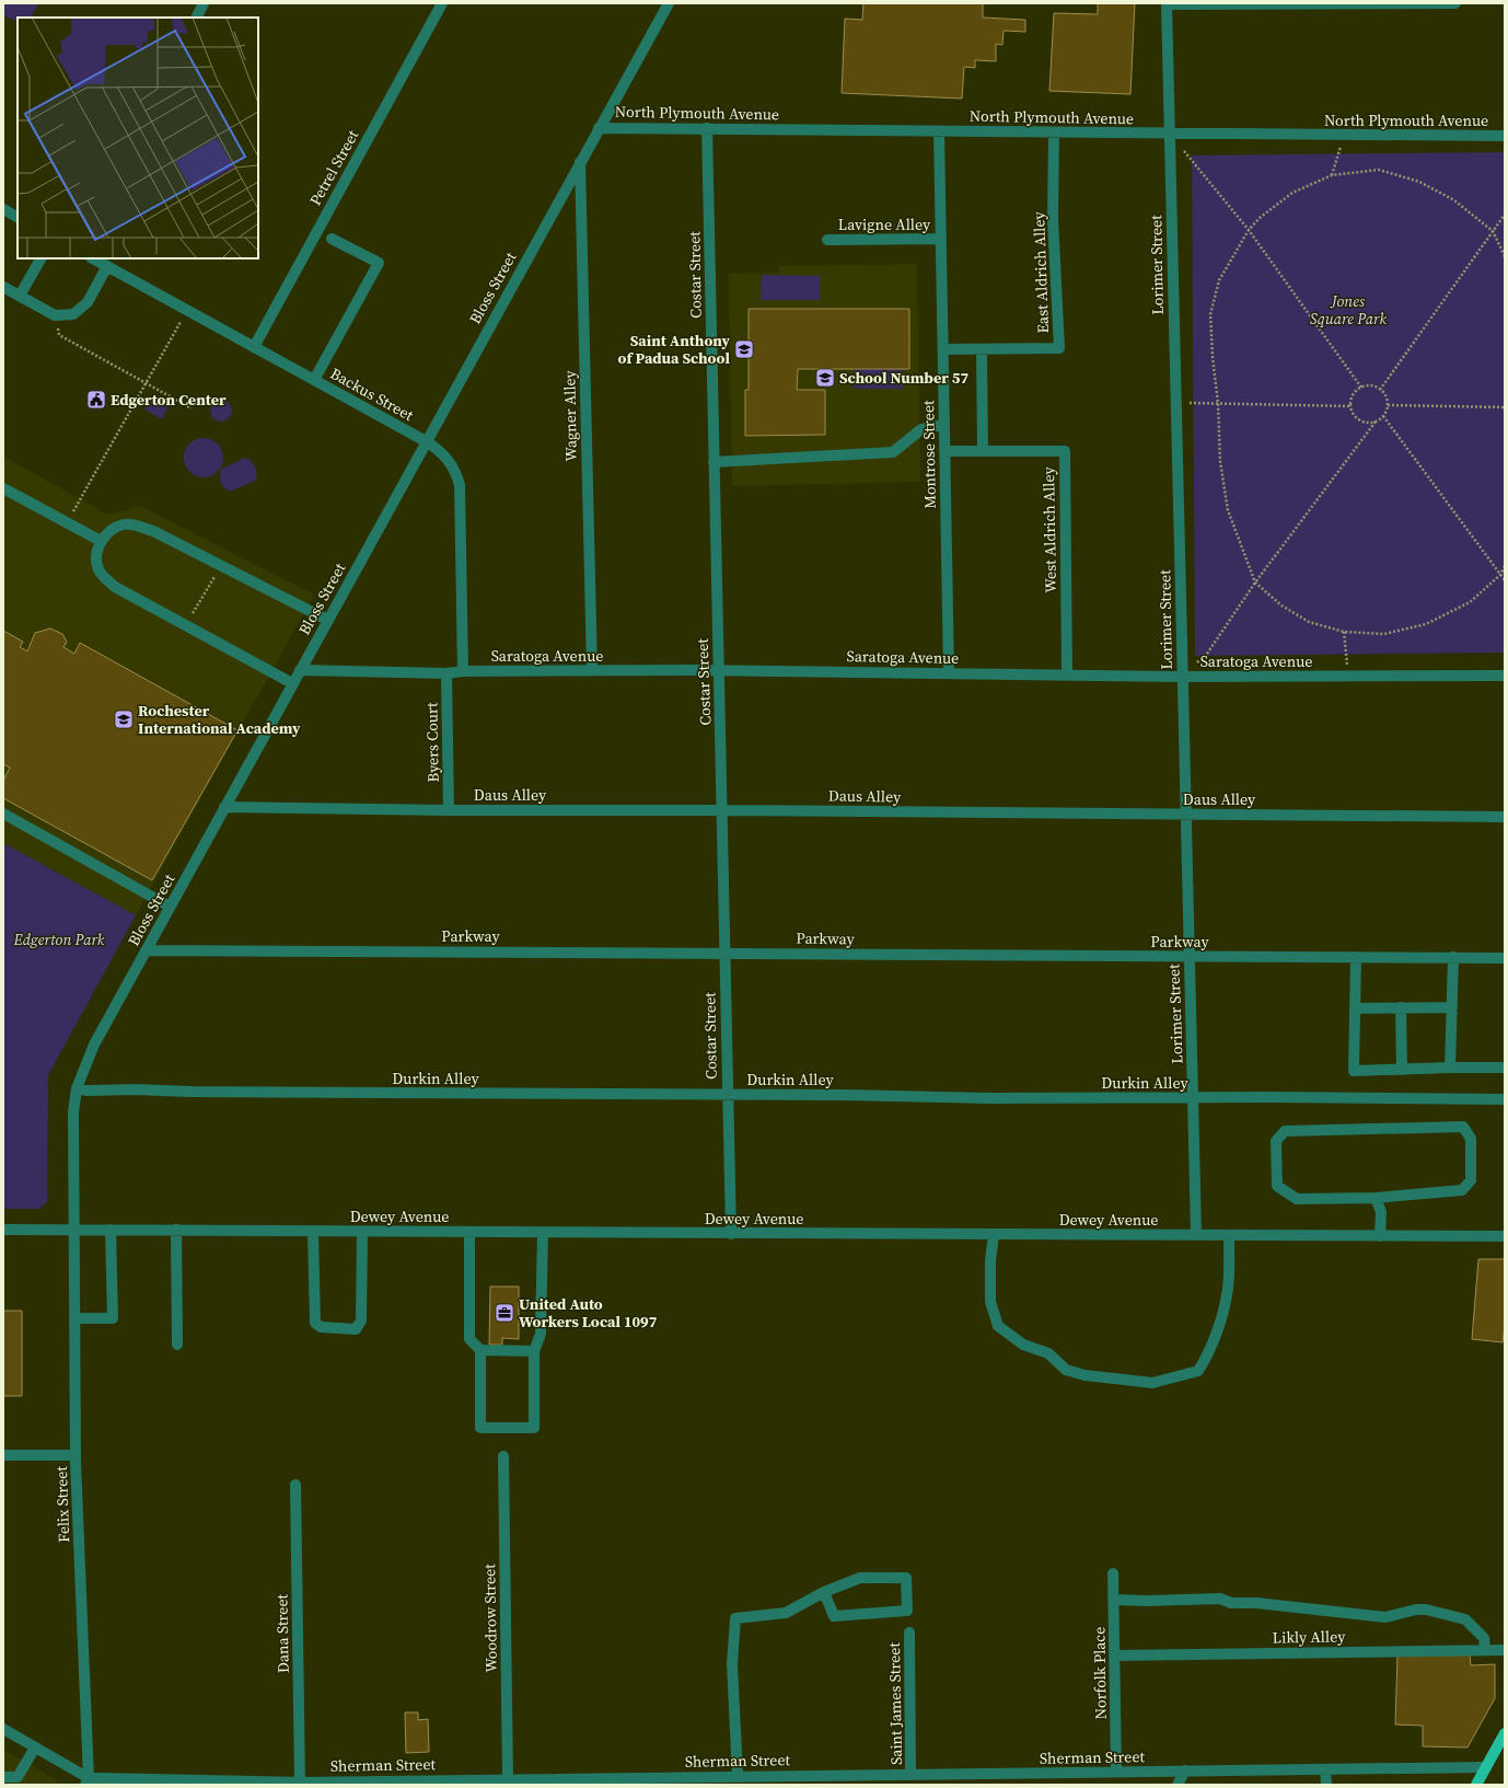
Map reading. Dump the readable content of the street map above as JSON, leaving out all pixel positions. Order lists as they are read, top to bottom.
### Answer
{
  "streets": {
    "street": [
      "North Plymouth Avenue",
      "Petrel Street",
      "Lavigne Alley",
      "Lorimer Street",
      "East Aldrich Alley",
      "Costar Street",
      "Bloss Street",
      "Backus Street",
      "Wagner Alley",
      "Montrose Street",
      "West Aldrich Alley",
      "Saratoga Avenue",
      "Byers Court",
      "Daus Alley",
      "Parkway",
      "Durkin Alley",
      "Dewey Avenue",
      "Felix Street",
      "Woodrow Street",
      "Dana Street",
      "Likly Alley",
      "Norfolk Place",
      "Saint James Street",
      "Sherman Street"
    ]
  },
  "crossings": [
    ["North Plymouth Avenue", "Lorimer Street"],
    ["North Plymouth Avenue", "East Aldrich Alley"],
    ["North Plymouth Avenue", "Costar Street"],
    ["North Plymouth Avenue", "Bloss Street"],
    ["North Plymouth Avenue", "Montrose Street"],
    ["Petrel Street", "Backus Street"],
    ["Lavigne Alley", "Montrose Street"],
    ["Lorimer Street", "Saratoga Avenue"],
    ["Lorimer Street", "Daus Alley"],
    ["Lorimer Street", "Parkway"],
    ["Lorimer Street", "Durkin Alley"],
    ["Lorimer Street", "Dewey Avenue"],
    ["East Aldrich Alley", "Montrose Street"],
    ["Costar Street", "Saratoga Avenue"],
    ["Costar Street", "Daus Alley"],
    ["Costar Street", "Parkway"],
    ["Costar Street", "Durkin Alley"],
    ["Costar Street", "Dewey Avenue"],
    ["Bloss Street", "Backus Street"],
    ["Bloss Street", "Wagner Alley"],
    ["Bloss Street", "Saratoga Avenue"],
    ["Bloss Street", "Daus Alley"],
    ["Bloss Street", "Parkway"],
    ["Bloss Street", "Durkin Alley"],
    ["Bloss Street", "Dewey Avenue"],
    ["Bloss Street", "Felix Street"],
    ["Backus Street", "Saratoga Avenue"],
    ["Wagner Alley", "Saratoga Avenue"],
    ["Montrose Street", "West Aldrich Alley"],
    ["Montrose Street", "Saratoga Avenue"],
    ["West Aldrich Alley", "Saratoga Avenue"],
    ["Saratoga Avenue", "Byers Court"],
    ["Byers Court", "Daus Alley"],
    ["Dewey Avenue", "Felix Street"],
    ["Felix Street", "Sherman Street"],
    ["Woodrow Street", "Sherman Street"],
    ["Dana Street", "Sherman Street"],
    ["Likly Alley", "Norfolk Place"],
    ["Norfolk Place", "Sherman Street"],
    ["Saint James Street", "Sherman Street"]
  ],
  "parks": ["Jones Square Park", "Edgerton Park"],
  "places": {
    "school or university": ["Saint Anthony of Padua School", "School Number 57", "Rochester International Academy"],
    "public building": ["Edgerton Center"],
    "office": ["United Auto Workers Local 1097"]
  }
}
